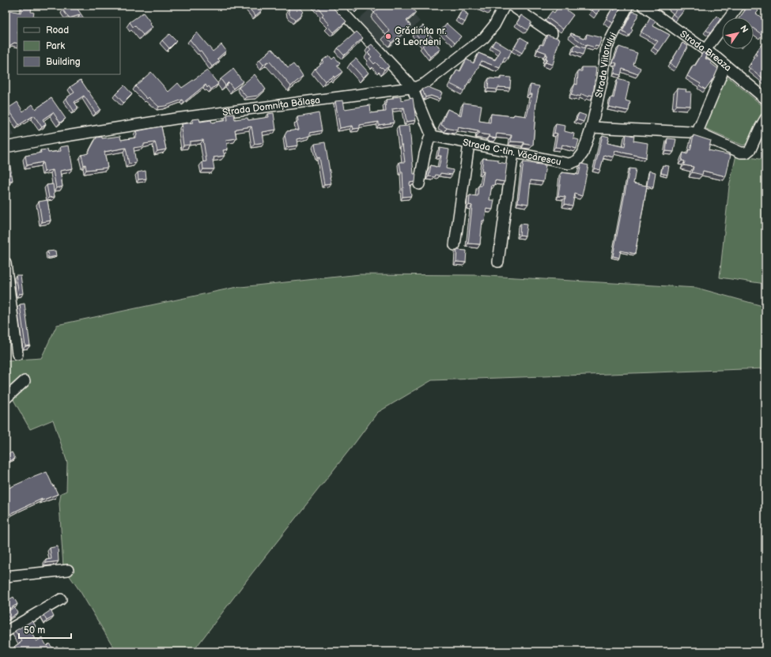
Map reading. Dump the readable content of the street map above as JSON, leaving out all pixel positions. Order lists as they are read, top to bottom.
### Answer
{
  "streets": {
    "street": [
      "Strada Breaza",
      "Strada Viitorului",
      "Strada Domnița Bălașa",
      "Strada C-tin. Văcărescu"
    ]
  },
  "crossings": [
    ["Strada Viitorului", "Strada C-tin. Văcărescu"]
  ],
  "places": ["Grădinița nr. 3 Leordeni"],
  "legend": ["Road", "Park", "Building"],
  "scale_bar": "50 m",
  "north": "top right"
}
